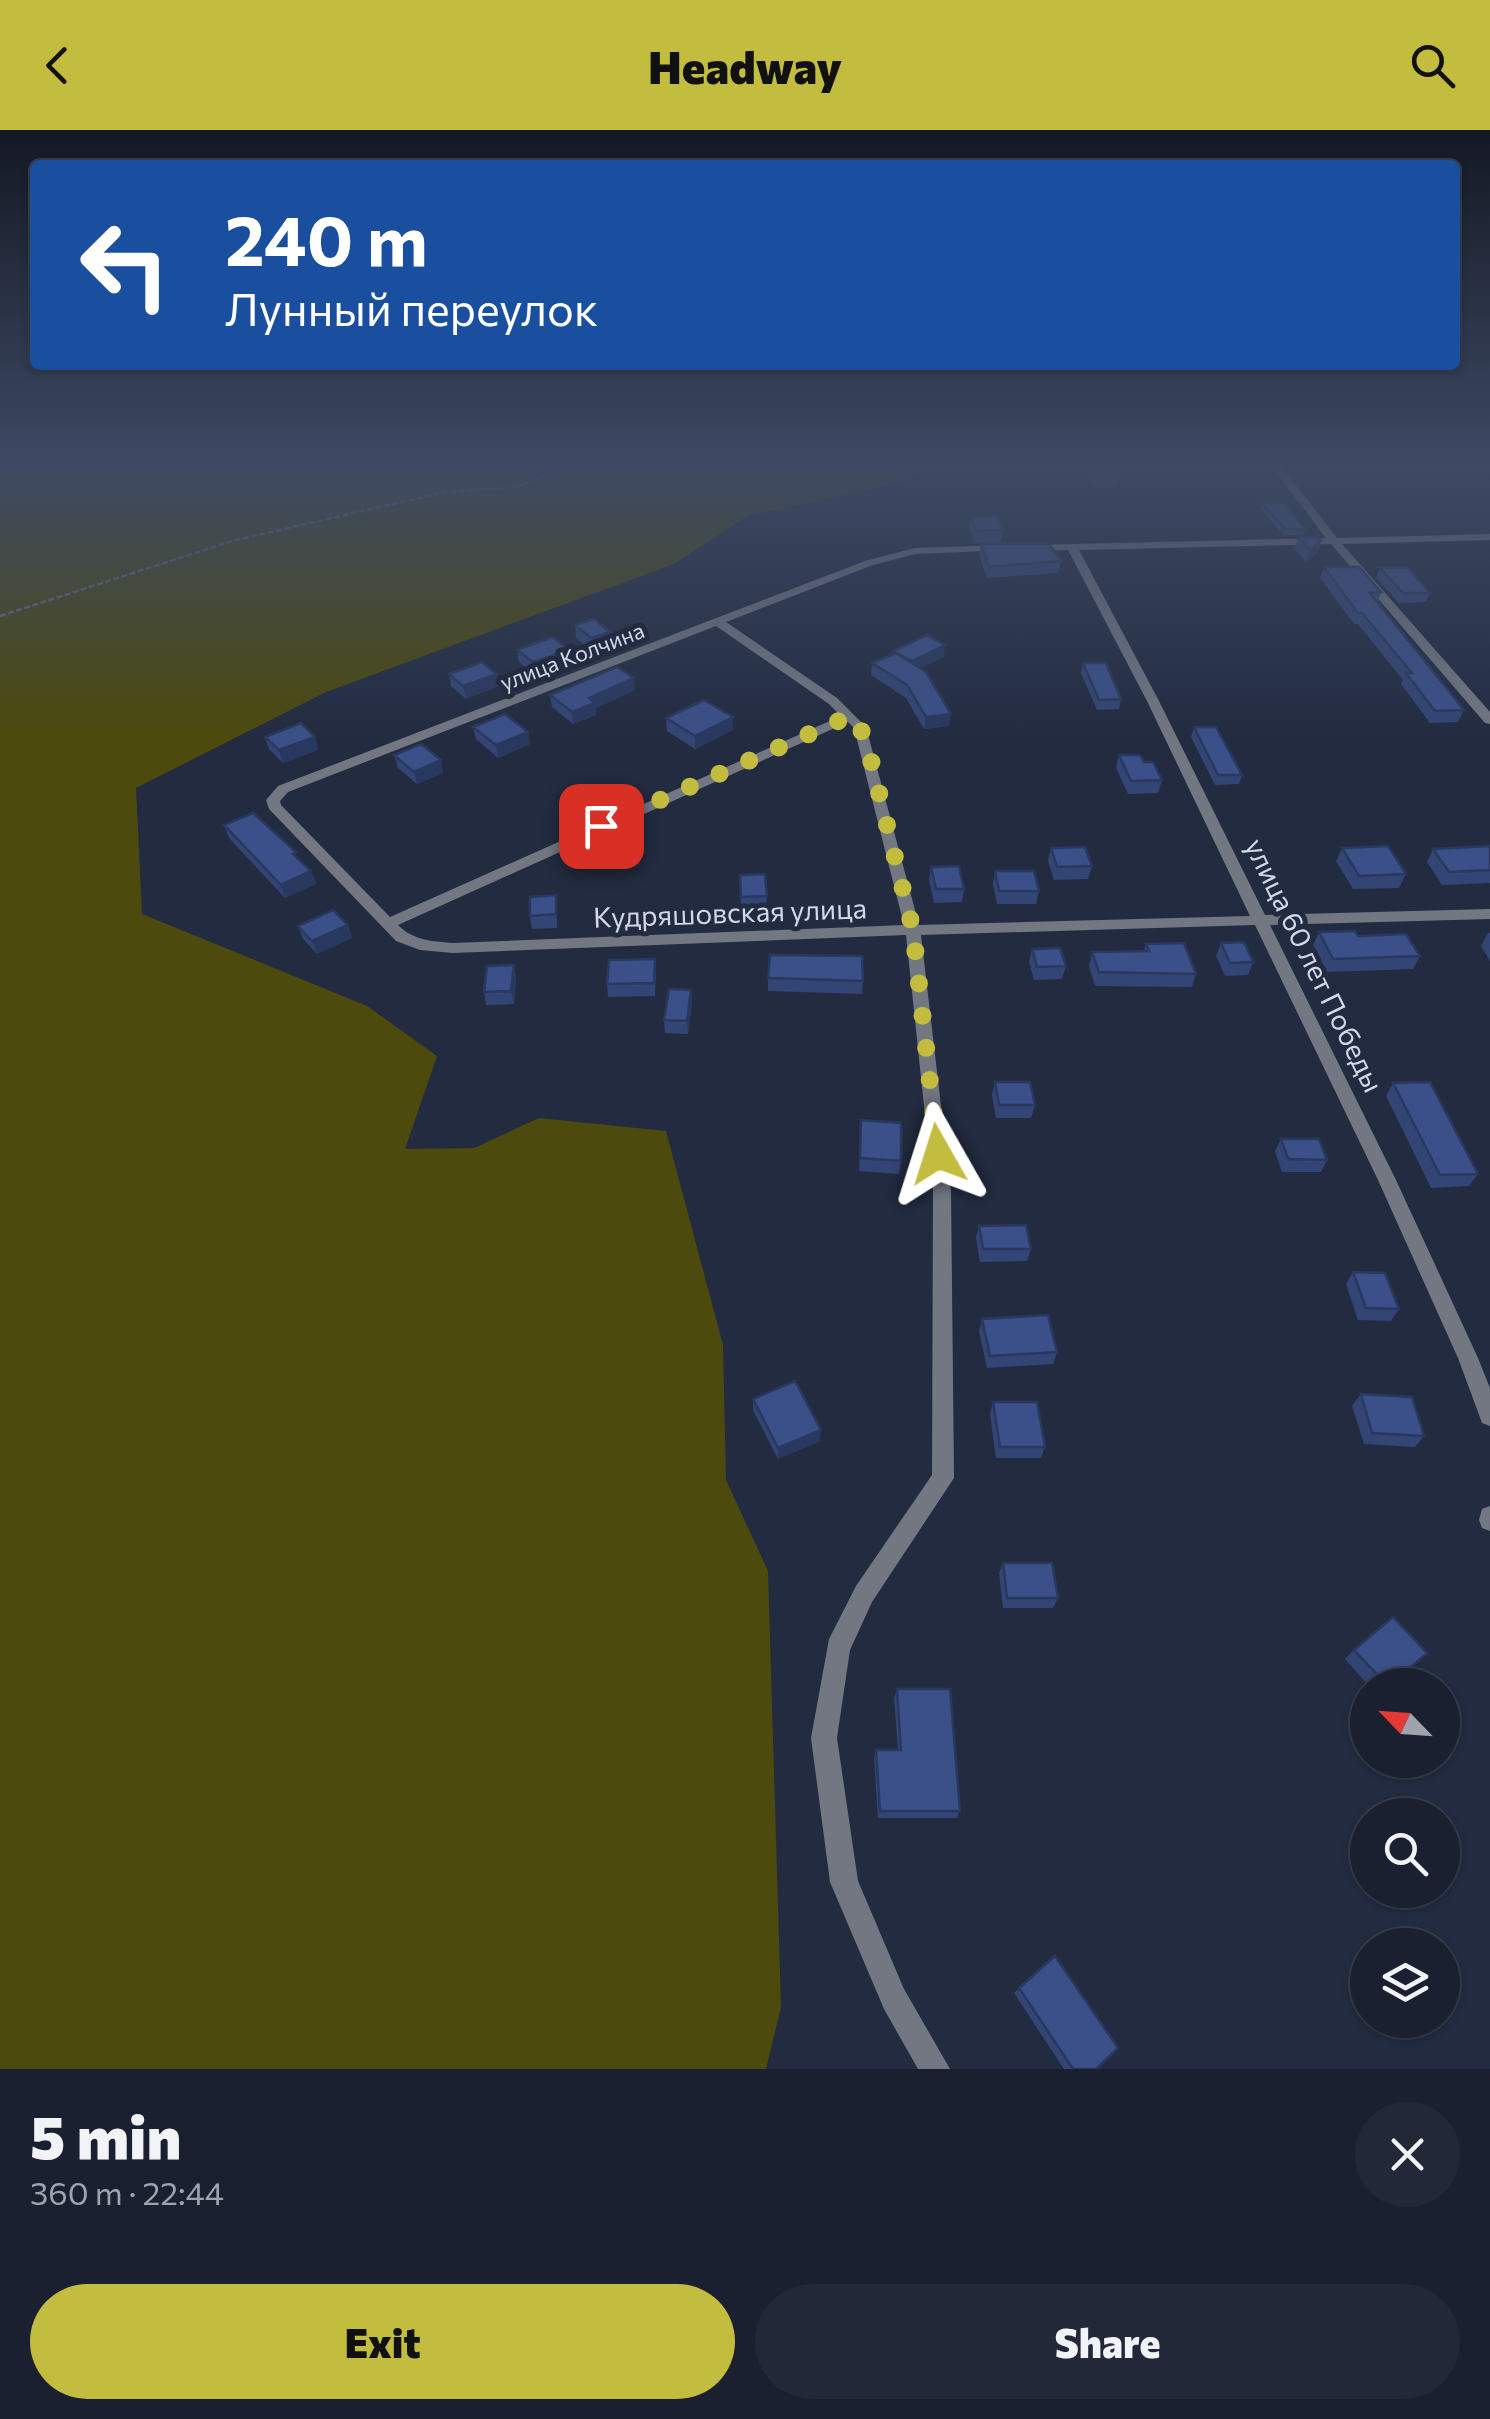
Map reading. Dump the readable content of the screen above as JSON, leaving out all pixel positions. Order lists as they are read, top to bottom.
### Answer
{
  "streets": {
    "street": ["улица Колчина", "Кудряшовская улица", "улица 60 лет Победы"]
  },
  "crossings": [
    ["улица Колчина", "Кудряшовская улица"],
    ["Кудряшовская улица", "улица 60 лет Победы"]
  ],
  "north": "top left",
  "page": {
    "header": "Headway",
    "turn": ["240 m", "Лунный переулок"],
    "heading": ["5 min", "360 m · 22:44"],
    "buttons": ["Exit", "Share"]
  }
}
